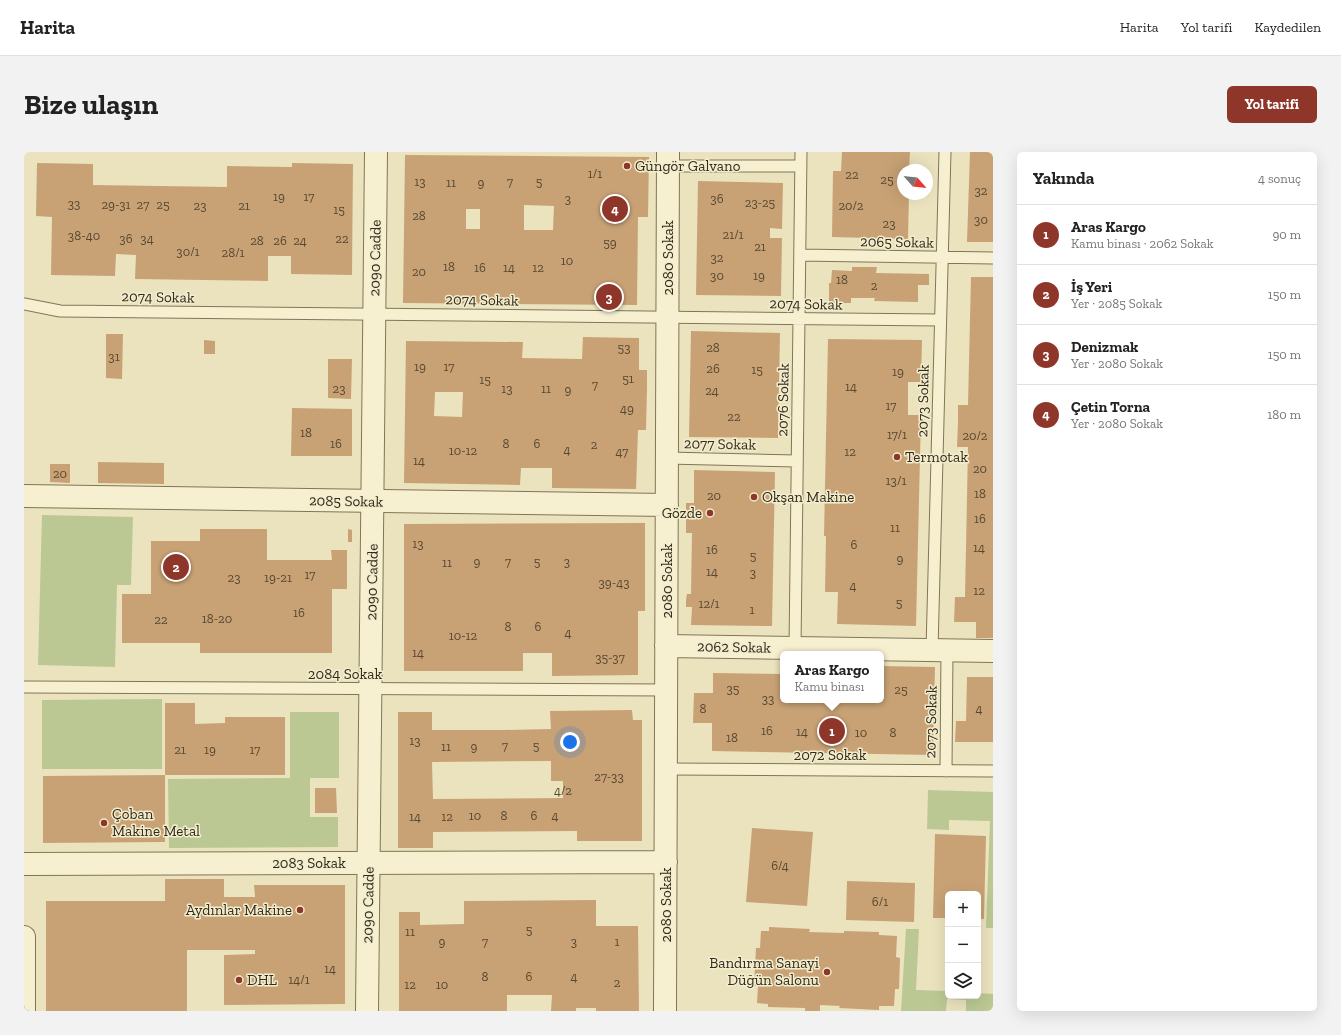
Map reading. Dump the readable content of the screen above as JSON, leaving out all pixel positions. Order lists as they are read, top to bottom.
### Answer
{
  "streets": {
    "street": [
      "2090 Cadde",
      "2080 Sokak",
      "2085 Sokak",
      "2062 Sokak",
      "2083 Sokak"
    ],
    "lane": [
      "2065 Sokak",
      "2074 Sokak",
      "2076 Sokak",
      "2073 Sokak",
      "2077 Sokak",
      "2084 Sokak",
      "2072 Sokak"
    ]
  },
  "crossings": [
    ["2065 Sokak", "2076 Sokak"],
    ["2065 Sokak", "2073 Sokak"],
    ["2090 Cadde", "2074 Sokak"],
    ["2090 Cadde", "2085 Sokak"],
    ["2090 Cadde", "2084 Sokak"],
    ["2090 Cadde", "2083 Sokak"],
    ["2080 Sokak", "2074 Sokak"],
    ["2080 Sokak", "2077 Sokak"],
    ["2080 Sokak", "2085 Sokak"],
    ["2080 Sokak", "2062 Sokak"],
    ["2080 Sokak", "2084 Sokak"],
    ["2080 Sokak", "2072 Sokak"],
    ["2080 Sokak", "2083 Sokak"],
    ["2074 Sokak", "2076 Sokak"],
    ["2074 Sokak", "2073 Sokak"],
    ["2076 Sokak", "2077 Sokak"],
    ["2076 Sokak", "2062 Sokak"],
    ["2073 Sokak", "2062 Sokak"],
    ["2073 Sokak", "2072 Sokak"]
  ],
  "places": [
    "Güngör Galvano",
    "Termotak",
    "Okşan Makine",
    "Gözde",
    "Çoban Makine Metal",
    "Aydınlar Makine",
    "Bandırma Sanayi Düğün Salonu",
    "DHL"
  ],
  "house_numbers": [
    "1/1",
    "22",
    "25",
    "13",
    "7",
    "5",
    "11",
    "9",
    "32",
    "19",
    "17",
    "3",
    "36",
    "23-25",
    "33",
    "29-31",
    "27",
    "25",
    "23",
    "21",
    "20/2",
    "15",
    "28",
    "30",
    "23",
    "21/1",
    "38-40",
    "36",
    "34",
    "22",
    "28",
    "26",
    "24",
    "59",
    "21",
    "30/1",
    "28/1",
    "32",
    "10",
    "18",
    "16",
    "14",
    "12",
    "20",
    "30",
    "19",
    "18",
    "2",
    "53",
    "28",
    "31",
    "19",
    "17",
    "26",
    "15",
    "19",
    "51",
    "15",
    "7",
    "14",
    "23",
    "13",
    "11",
    "9",
    "24",
    "17",
    "49",
    "22",
    "18",
    "17/1",
    "20/2",
    "16",
    "8",
    "6",
    "2",
    "4",
    "10-12",
    "47",
    "12",
    "14",
    "20",
    "20",
    "13/1",
    "18",
    "20",
    "16",
    "11",
    "13",
    "6",
    "14",
    "16",
    "5",
    "9",
    "9",
    "7",
    "5",
    "3",
    "11",
    "14",
    "3",
    "17",
    "23",
    "19-21",
    "39-43",
    "4",
    "12",
    "5",
    "12/1",
    "1",
    "16",
    "18-20",
    "22",
    "8",
    "6",
    "4",
    "10-12",
    "14",
    "35-37",
    "35",
    "25",
    "33",
    "8",
    "4",
    "16",
    "14",
    "10",
    "8",
    "18",
    "13",
    "7",
    "5",
    "11",
    "9",
    "21",
    "19",
    "17",
    "27-33",
    "4/2",
    "10",
    "8",
    "6",
    "4",
    "14",
    "12",
    "6/4",
    "6/1",
    "5",
    "11",
    "9",
    "7",
    "3",
    "1",
    "14",
    "8",
    "6",
    "4",
    "14/1",
    "2",
    "12",
    "10"
  ],
  "north": "bottom right",
  "page": {
    "header": "Harita",
    "nav": ["Harita", "Yol tarifi", "Kaydedilen"],
    "buttons": "Yol tarifi",
    "title": "Bize ulaşın",
    "heading": ["Yakında", "4 sonuç"],
    "pins": [
      "4",
      "3",
      "2",
      "1"
    ],
    "list": [
      {
        "mark": "1",
        "name": "Aras Kargo",
        "note": "Kamu binası · 2062 Sokak",
        "value": "90 m"
      },
      {
        "mark": "2",
        "name": "İş Yeri",
        "note": "Yer · 2085 Sokak",
        "value": "150 m"
      },
      {
        "mark": "3",
        "name": "Denizmak",
        "note": "Yer · 2080 Sokak",
        "value": "150 m"
      },
      {
        "mark": "4",
        "name": "Çetin Torna",
        "note": "Yer · 2080 Sokak",
        "value": "180 m"
      }
    ],
    "popup": ["Aras Kargo", "Kamu binası"],
    "map_buttons": ["+", "−"]
  }
}
